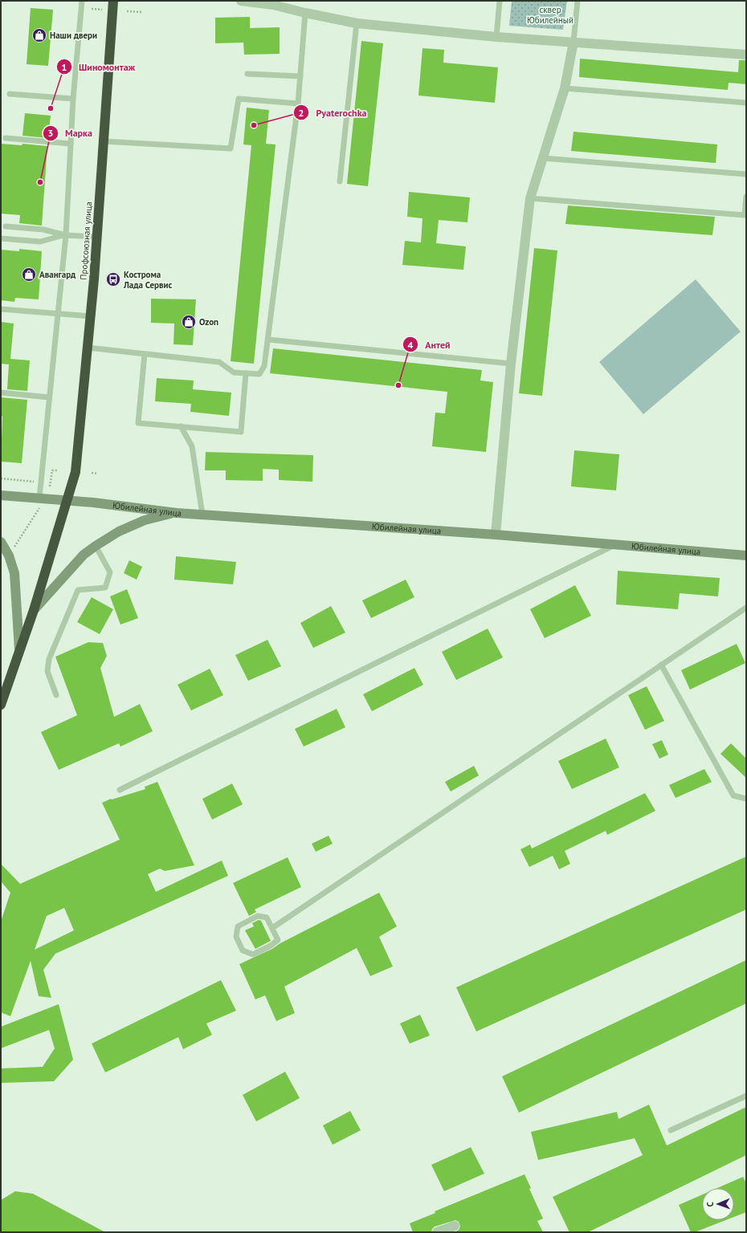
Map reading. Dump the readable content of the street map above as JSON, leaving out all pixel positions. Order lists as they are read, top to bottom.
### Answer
{
  "streets": {
    "highway": ["Профсоюзная улица"],
    "street": ["Юбилейная улица"]
  },
  "crossings": [
    ["Профсоюзная улица", "Юбилейная улица"]
  ],
  "parks": ["сквер Юбилейный"],
  "places": {
    "shop": ["Наши двери", "Авангард", "Ozon"],
    "other": [
      "Шиномонтаж",
      "Pyaterochka",
      "Марка",
      "Антей"
    ],
    "bus stop": ["Кострома Лада Сервис"]
  },
  "north": "left"
}
